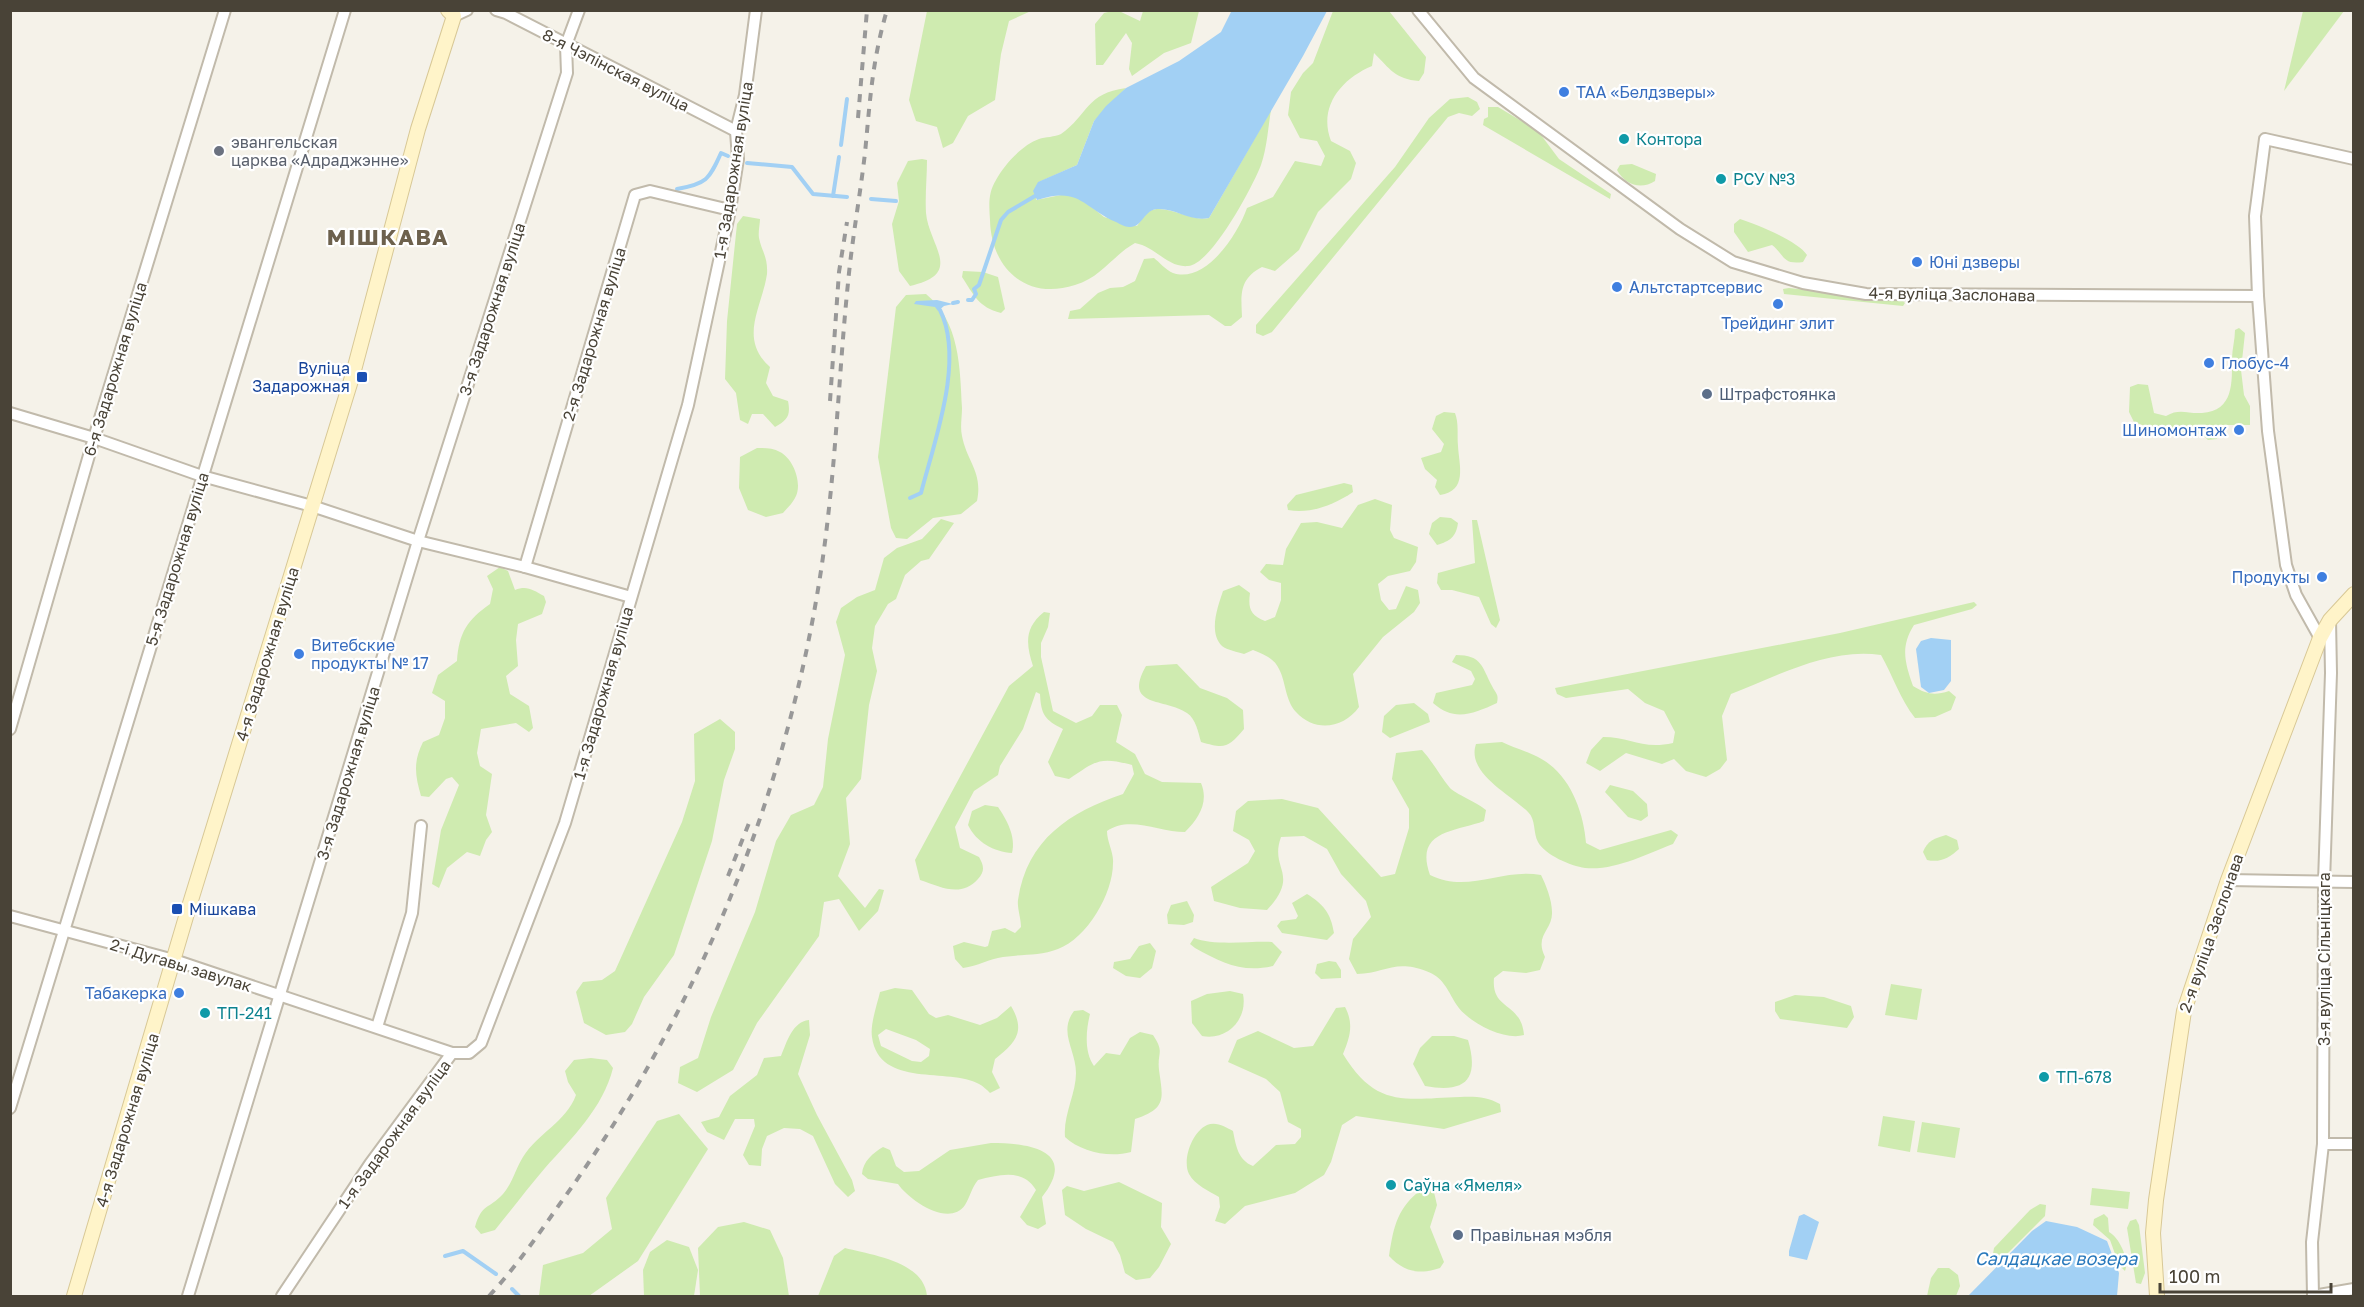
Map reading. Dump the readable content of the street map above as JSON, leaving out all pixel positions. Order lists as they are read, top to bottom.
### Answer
{
  "streets": {
    "main road": ["4-я Задарожная вуліца", "2-я вуліца Заслонава"],
    "street": [
      "8-я Чэпінская вуліца",
      "1-я Задарожная вуліца",
      "4-я вуліца Заслонава",
      "3-я Задарожная вуліца",
      "2-я Задарожная вуліца",
      "6-я Задарожная вуліца",
      "5-я Задарожная вуліца",
      "3-я вуліца Сільніцкага",
      "2-і Дугавы завулак"
    ]
  },
  "crossings": [
    ["8-я Чэпінская вуліца", "1-я Задарожная вуліца"],
    ["8-я Чэпінская вуліца", "3-я Задарожная вуліца"],
    ["1-я Задарожная вуліца", "2-я Задарожная вуліца"],
    ["1-я Задарожная вуліца", "2-і Дугавы завулак"],
    ["3-я Задарожная вуліца", "2-і Дугавы завулак"],
    ["5-я Задарожная вуліца", "2-і Дугавы завулак"],
    ["4-я Задарожная вуліца", "2-і Дугавы завулак"],
    ["2-я вуліца Заслонава", "3-я вуліца Сільніцкага"]
  ],
  "districts": ["МІШКАВА"],
  "water": ["Салдацкае возера"],
  "places": {
    "other": [
      "ТАА «Белдзверы»",
      "Контора",
      "эвангельская царква «Адраджэнне»",
      "РСУ №3",
      "Юні дзверы",
      "Альтстартсервис",
      "Трейдинг элит",
      "Глобус-4",
      "Штрафстоянка",
      "Шиномонтаж",
      "Продукты",
      "Витебские продукты № 17",
      "Табакерка",
      "ТП-241",
      "ТП-678",
      "Саўна «Ямеля»",
      "Правільная мэбля"
    ],
    "transit": ["Вуліца Задарожная", "Мішкава"]
  },
  "scale_bar": "100 m"
}
